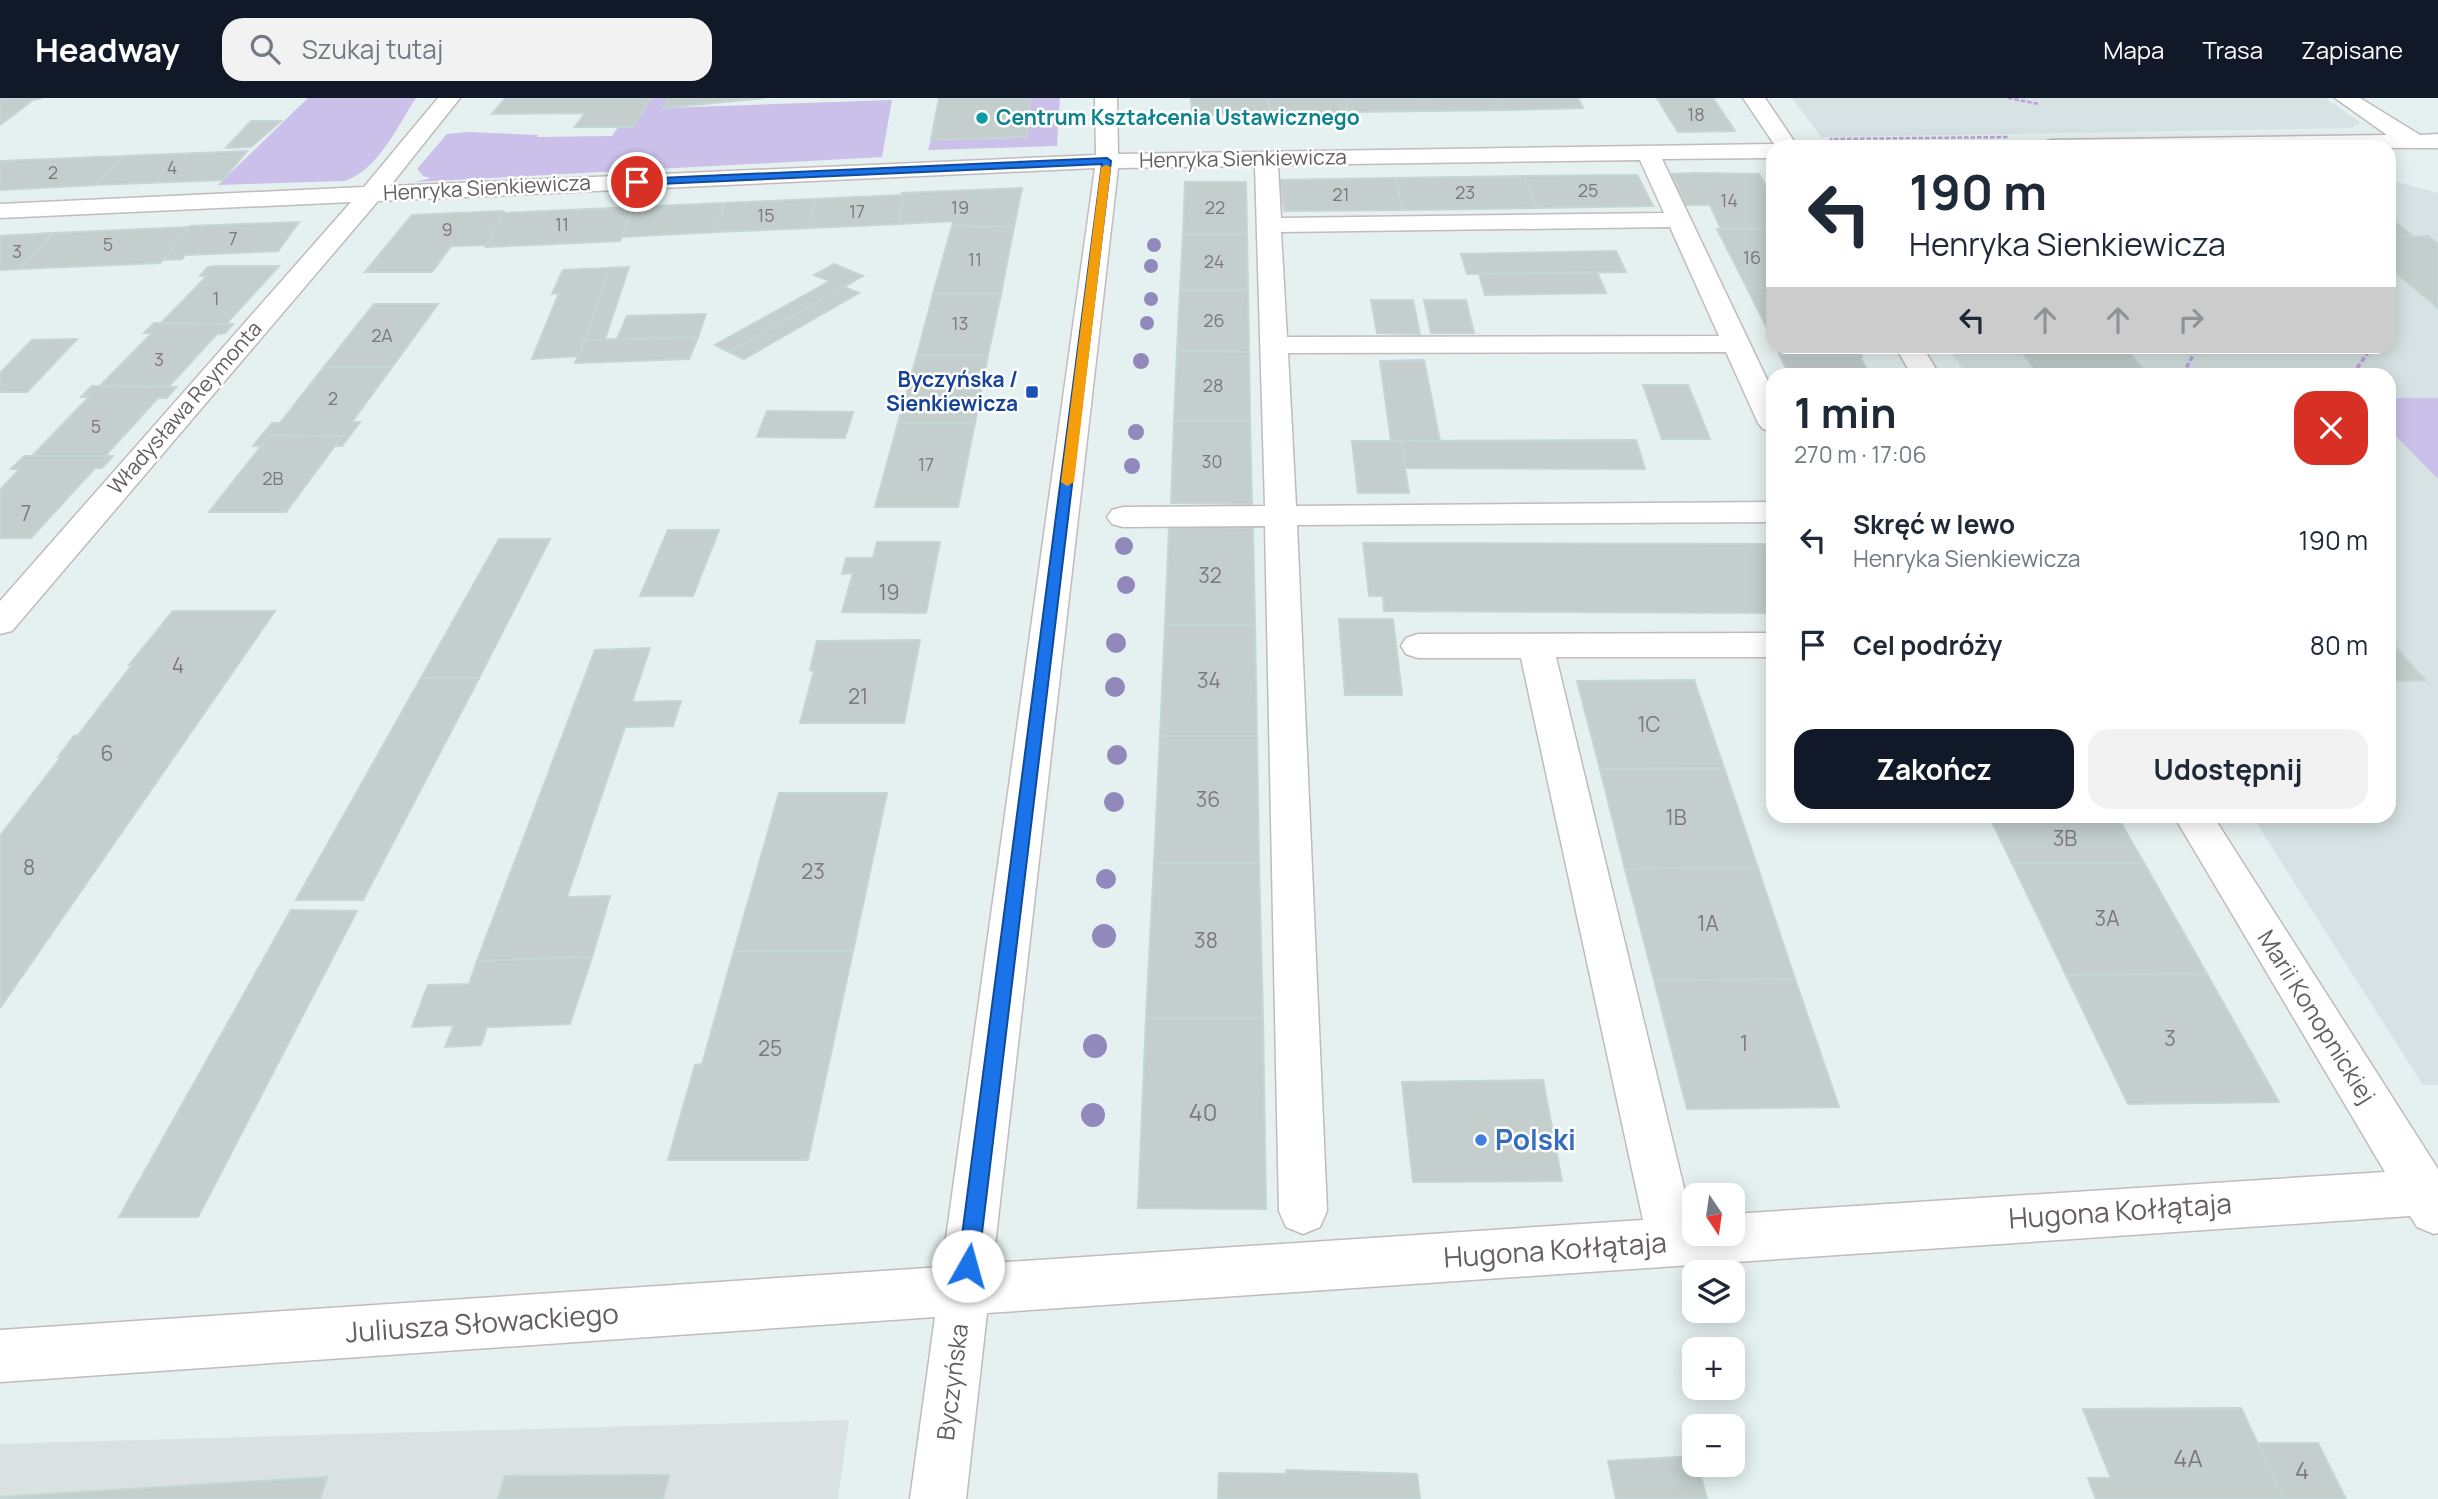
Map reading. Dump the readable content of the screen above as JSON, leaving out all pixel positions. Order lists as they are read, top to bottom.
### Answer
{
  "streets": {
    "street": [
      "Henryka Sienkiewicza",
      "Władysława Reymonta",
      "Marii Konopnickiej",
      "Hugona Kołłątaja",
      "Juliusza Słowackiego",
      "Byczyńska"
    ]
  },
  "crossings": [
    ["Henryka Sienkiewicza", "Władysława Reymonta"],
    ["Henryka Sienkiewicza", "Byczyńska"],
    ["Marii Konopnickiej", "Hugona Kołłątaja"],
    ["Hugona Kołłątaja", "Juliusza Słowackiego"],
    ["Hugona Kołłątaja", "Byczyńska"],
    ["Juliusza Słowackiego", "Byczyńska"]
  ],
  "places": {
    "other": ["Centrum Kształcenia Ustawicznego", "Polski"],
    "transit": ["Byczyńska / Sienkiewicza"]
  },
  "house_numbers": [
    "18",
    "4",
    "2",
    "25",
    "23",
    "21",
    "14",
    "19",
    "22",
    "17",
    "15",
    "11",
    "9",
    "7",
    "5",
    "3",
    "16",
    "11",
    "24",
    "1",
    "26",
    "13",
    "2A",
    "3",
    "28",
    "2",
    "5",
    "30",
    "17",
    "2B",
    "7",
    "32",
    "19",
    "4",
    "34",
    "21",
    "1C",
    "6",
    "36",
    "1B",
    "3B",
    "8",
    "23",
    "3A",
    "1A",
    "38",
    "3",
    "1",
    "25",
    "40",
    "4A",
    "4"
  ],
  "north": "bottom",
  "page": {
    "header": "Headway",
    "search": "Szukaj tutaj",
    "nav": ["Mapa", "Trasa", "Zapisane"],
    "turn": ["190 m", "Henryka Sienkiewicza"],
    "heading": ["1 min", "270 m · 17:06"],
    "list": [
      {
        "name": "Skręć w lewo",
        "note": "Henryka Sienkiewicza",
        "value": "190 m"
      },
      {
        "name": "Cel podróży",
        "value": "80 m"
      }
    ],
    "buttons": ["Zakończ", "Udostępnij"],
    "map_buttons": ["+", "−"]
  }
}
